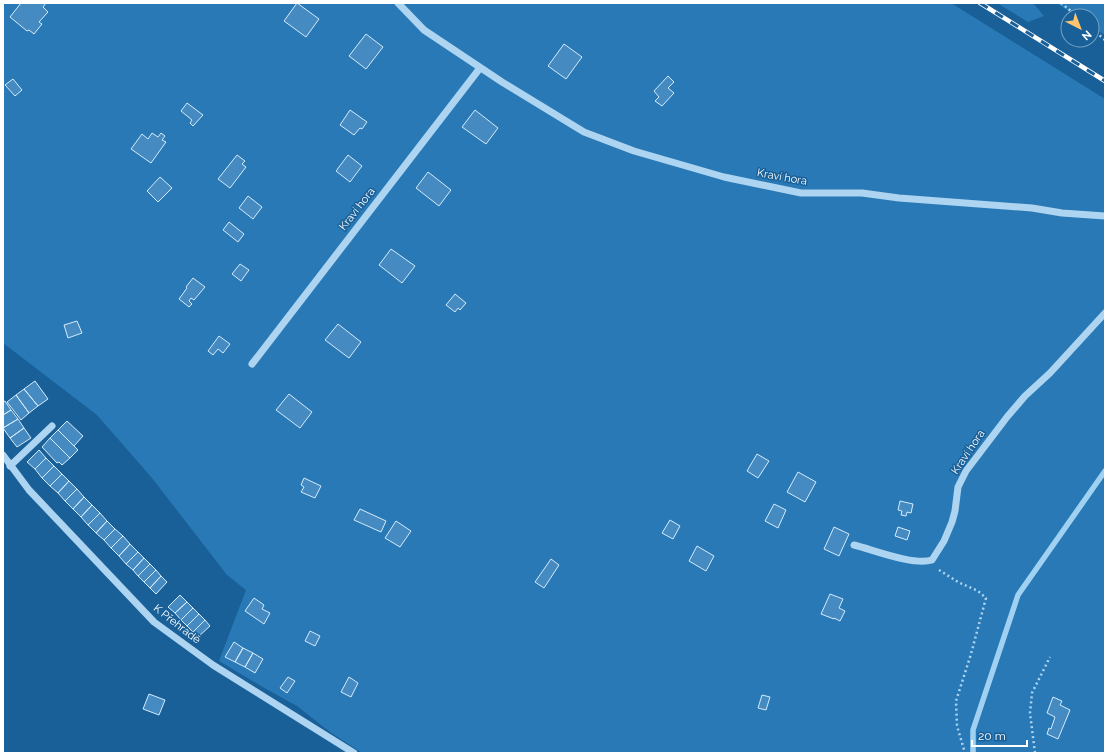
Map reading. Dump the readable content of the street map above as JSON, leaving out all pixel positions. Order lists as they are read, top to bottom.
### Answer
{
  "streets": {
    "street": ["Kraví hora", "K Přehradě"]
  },
  "scale_bar": "20 m",
  "north": "bottom right"
}
